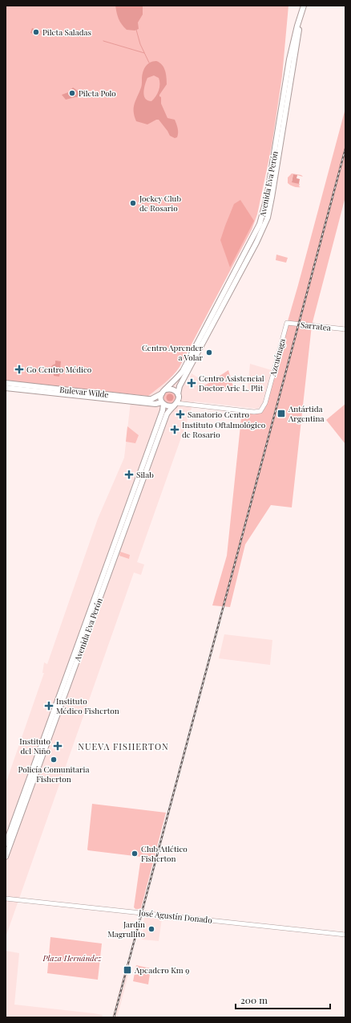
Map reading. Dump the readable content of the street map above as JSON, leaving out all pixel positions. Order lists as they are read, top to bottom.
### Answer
{
  "streets": {
    "main road": ["Avenida Eva Perón", "Bulevar Wilde"],
    "street": ["Sarratea", "Azcuénaga", "José Agustín Donado"]
  },
  "crossings": [
    ["Avenida Eva Perón", "Bulevar Wilde"],
    ["Sarratea", "Azcuénaga"]
  ],
  "districts": ["NUEVA FISHERTON"],
  "parks": ["Plaza Hernández"],
  "places": {
    "other": [
      "Pileta Saladas",
      "Pileta Polo",
      "Jockey Club de Rosario",
      "Centro Aprender a Volar",
      "Policía Comunitaria Fisherton",
      "Club Atlético Fisherton",
      "Jardín Magrullito"
    ],
    "health": [
      "Go Centro Médico",
      "Centro Asistencial Doctor Arie L. Plit",
      "Sanatorio Centro",
      "Instituto Oftalmológico de Rosario",
      "Silab",
      "Instituto Médico Fisherton",
      "Instituto del Niño"
    ],
    "transit": ["Antártida Argentina", "Apeadero Km 9"]
  },
  "scale_bar": "200 m"
}
